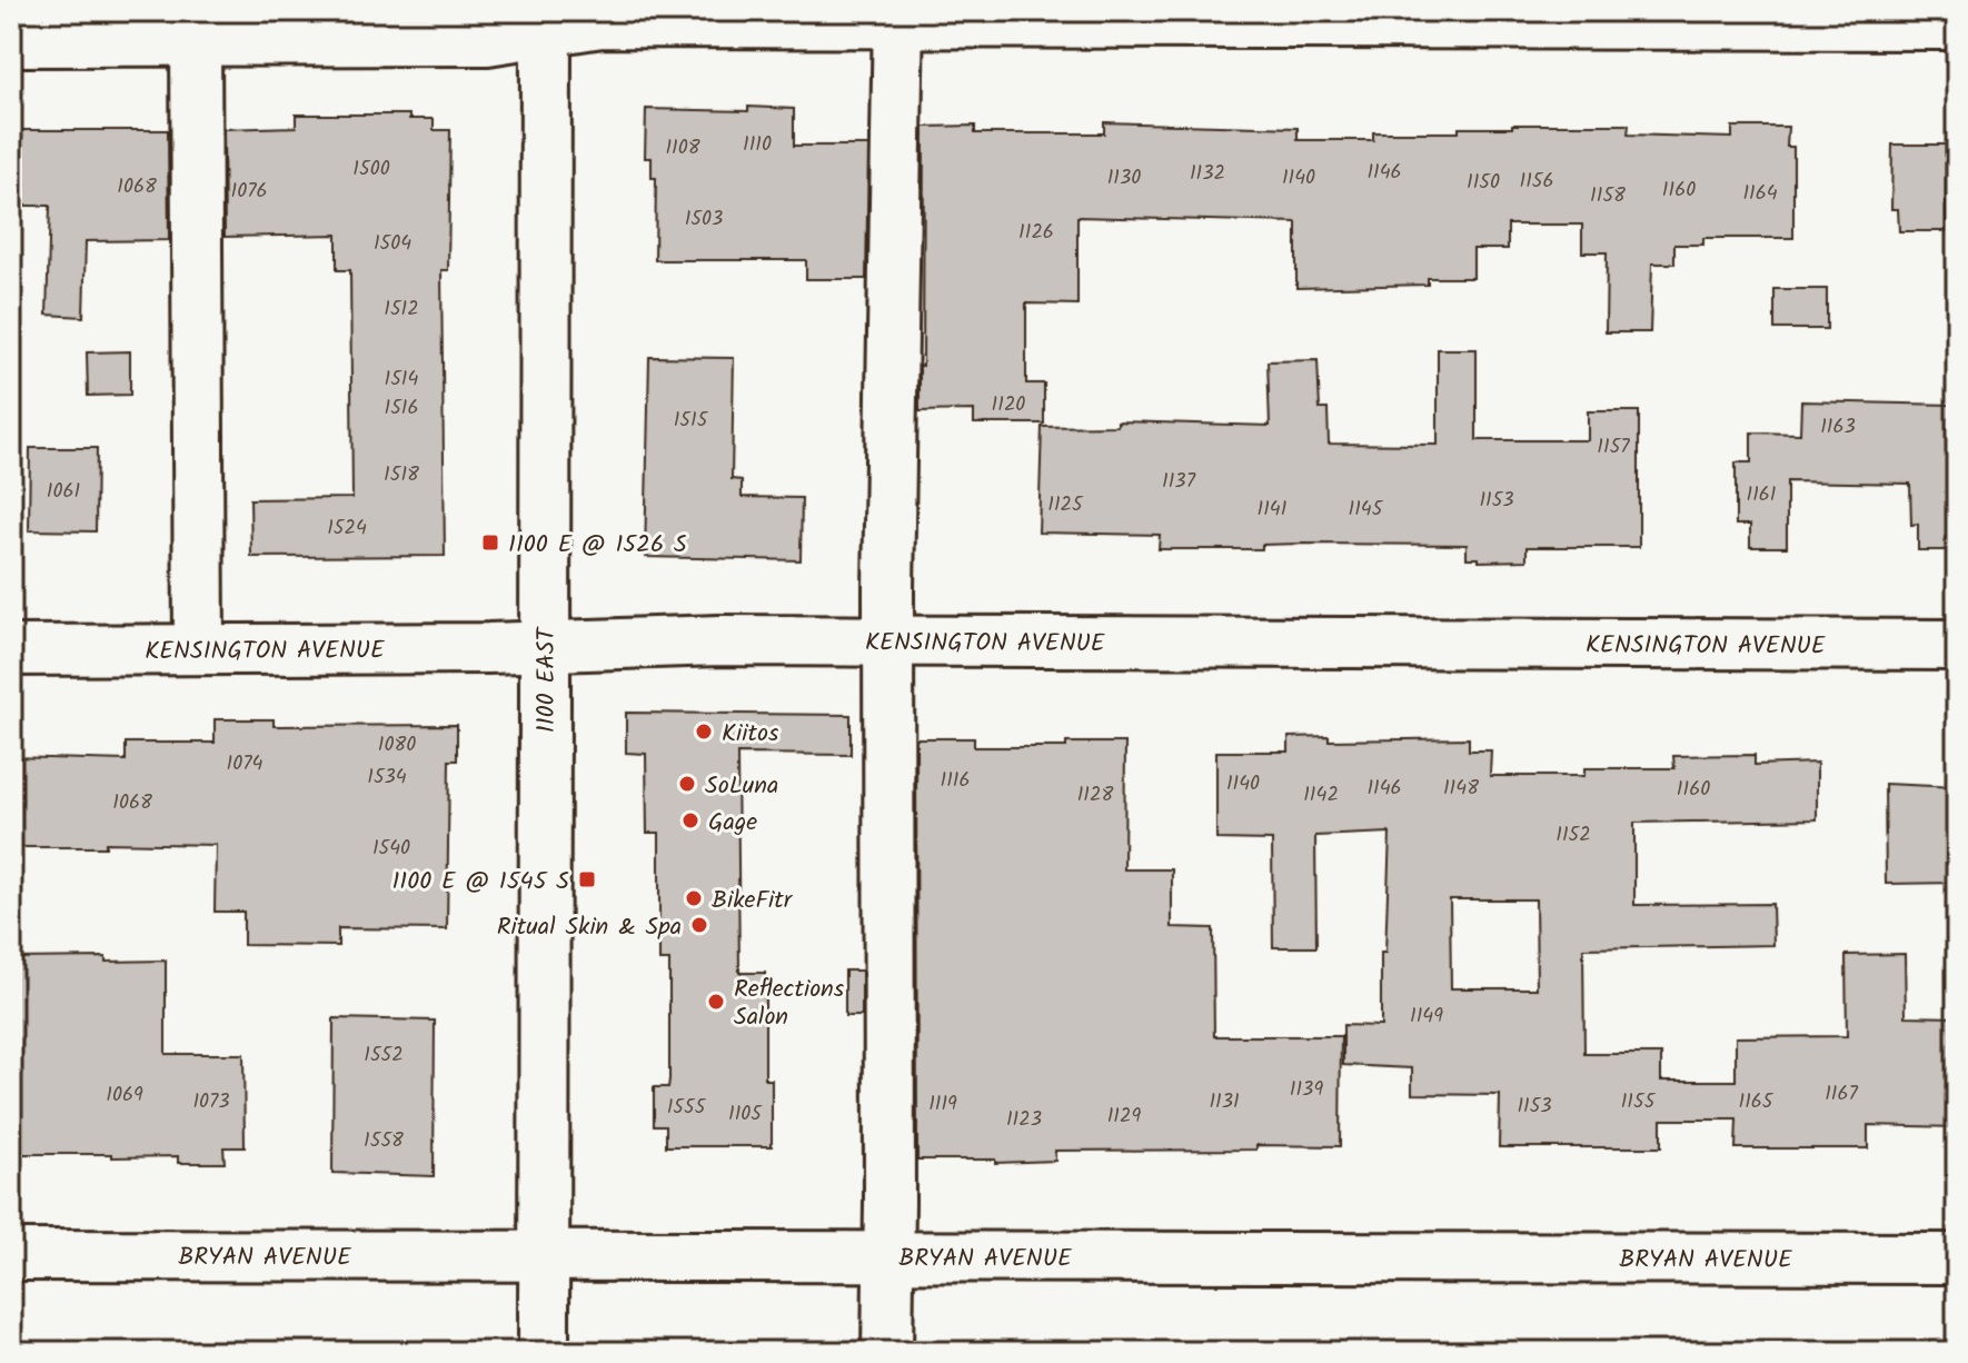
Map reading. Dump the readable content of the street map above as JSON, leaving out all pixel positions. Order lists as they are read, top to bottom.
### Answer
{
  "streets": {
    "street": ["KENSINGTON AVENUE", "1100 EAST", "BRYAN AVENUE"]
  },
  "crossings": [
    ["KENSINGTON AVENUE", "1100 EAST"],
    ["1100 EAST", "BRYAN AVENUE"]
  ],
  "places": {
    "transit": ["1100 E @ 1526 S", "1100 E @ 1545 S"],
    "other": [
      "Kiitos",
      "SoLuna",
      "Gage",
      "BikeFitr",
      "Ritual Skin & Spa",
      "Reflections Salon"
    ]
  },
  "house_numbers": [
    "1110",
    "1108",
    "1500",
    "1146",
    "1132",
    "1130",
    "1140",
    "1156",
    "1150",
    "1068",
    "1160",
    "1076",
    "1164",
    "1158",
    "1503",
    "1126",
    "1504",
    "1512",
    "1514",
    "1120",
    "1516",
    "1515",
    "1163",
    "1157",
    "1518",
    "1137",
    "1061",
    "1161",
    "1153",
    "1125",
    "1141",
    "1145",
    "1524",
    "1080",
    "1074",
    "1534",
    "1116",
    "1140",
    "1146",
    "1148",
    "1160",
    "1128",
    "1142",
    "1068",
    "1152",
    "1540",
    "1149",
    "1552",
    "1139",
    "1167",
    "1069",
    "1073",
    "1131",
    "1155",
    "1165",
    "1119",
    "1153",
    "1555",
    "1105",
    "1129",
    "1123",
    "1558"
  ]
}
